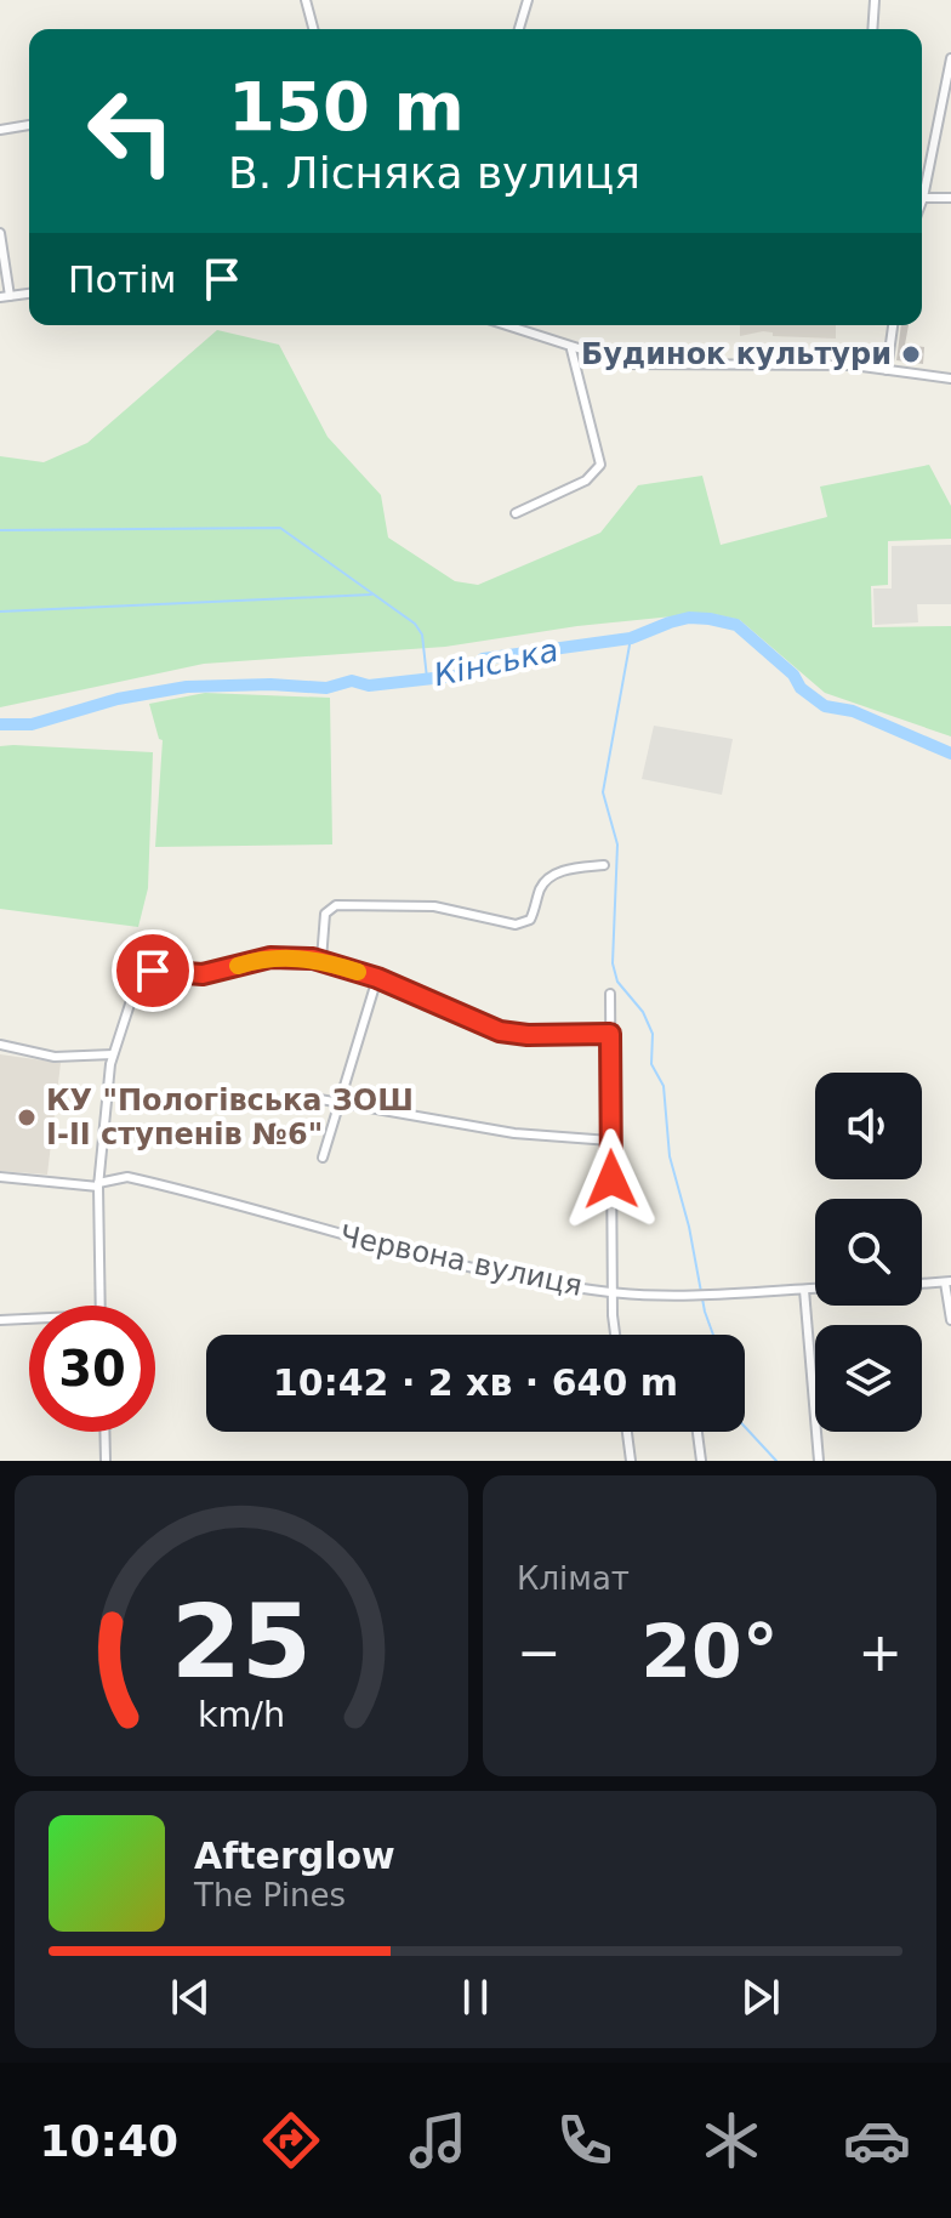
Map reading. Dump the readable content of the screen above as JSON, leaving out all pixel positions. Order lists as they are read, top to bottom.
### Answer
{
  "streets": {
    "street": ["Червона вулиця"]
  },
  "water": ["Кінська"],
  "places": ["Будинок культури", "КУ \"Пологівська ЗОШ І-ІІ ступенів №6\""],
  "page": {
    "turn": ["150 m", "В. Лісняка вулиця"],
    "then": "Потім",
    "limit": "30",
    "trip": "10:42 · 2 хв · 640 m",
    "tile": "Клімат",
    "heat": ["−", "20°", "+"],
    "song": ["Afterglow", "The Pines"],
    "tabs": "10:40",
    "gauge": ["25", "km/h"]
  }
}
